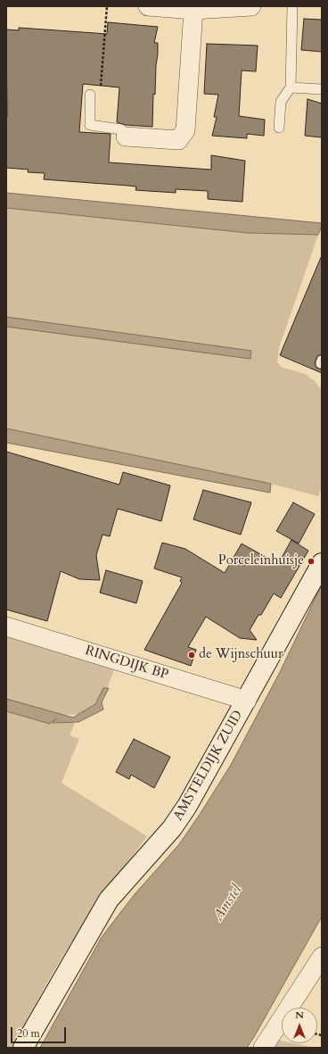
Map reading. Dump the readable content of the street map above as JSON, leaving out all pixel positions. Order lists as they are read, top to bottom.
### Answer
{
  "streets": {
    "street": ["RINGDIJK BP", "AMSTELDIJK ZUID"]
  },
  "crossings": [
    ["RINGDIJK BP", "AMSTELDIJK ZUID"]
  ],
  "water": ["Amstel"],
  "places": ["Porceleinhuisje", "de Wijnschuur"],
  "scale_bar": "20 m",
  "north": "top"
}
